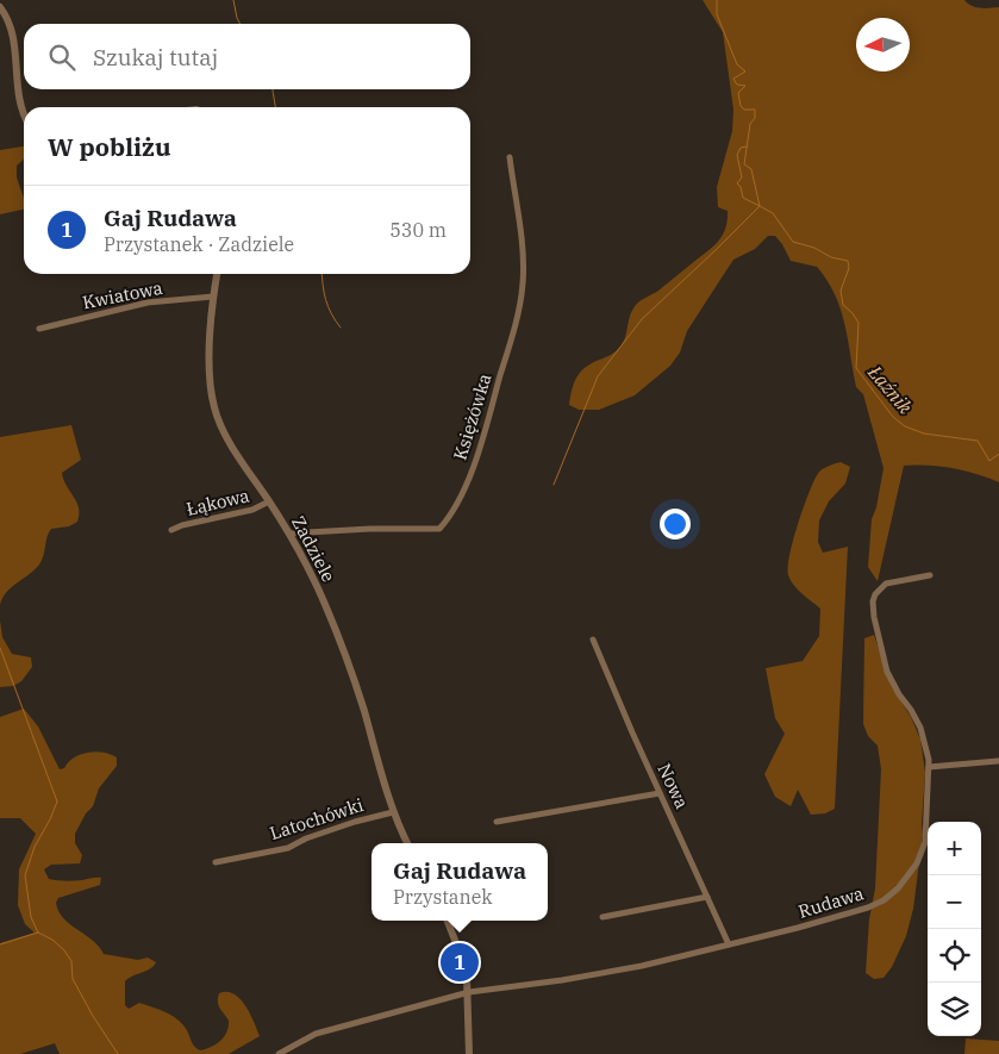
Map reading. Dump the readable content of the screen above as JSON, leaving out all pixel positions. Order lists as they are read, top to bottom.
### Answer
{
  "streets": {
    "street": [
      "Kwiatowa",
      "Księżówka",
      "Łąkowa",
      "Zadziele",
      "Nowa",
      "Latochówki",
      "Rudawa"
    ]
  },
  "crossings": [
    ["Kwiatowa", "Zadziele"],
    ["Księżówka", "Zadziele"],
    ["Łąkowa", "Zadziele"],
    ["Zadziele", "Latochówki"],
    ["Nowa", "Rudawa"]
  ],
  "water": ["Łaźnik"],
  "north": "left",
  "page": {
    "search": "Szukaj tutaj",
    "heading": "W pobliżu",
    "list": [
      {
        "mark": "1",
        "name": "Gaj Rudawa",
        "note": "Przystanek · Zadziele",
        "value": "530 m"
      }
    ],
    "map_buttons": ["+", "−"],
    "popup": ["Gaj Rudawa", "Przystanek"],
    "pins": "1"
  }
}
